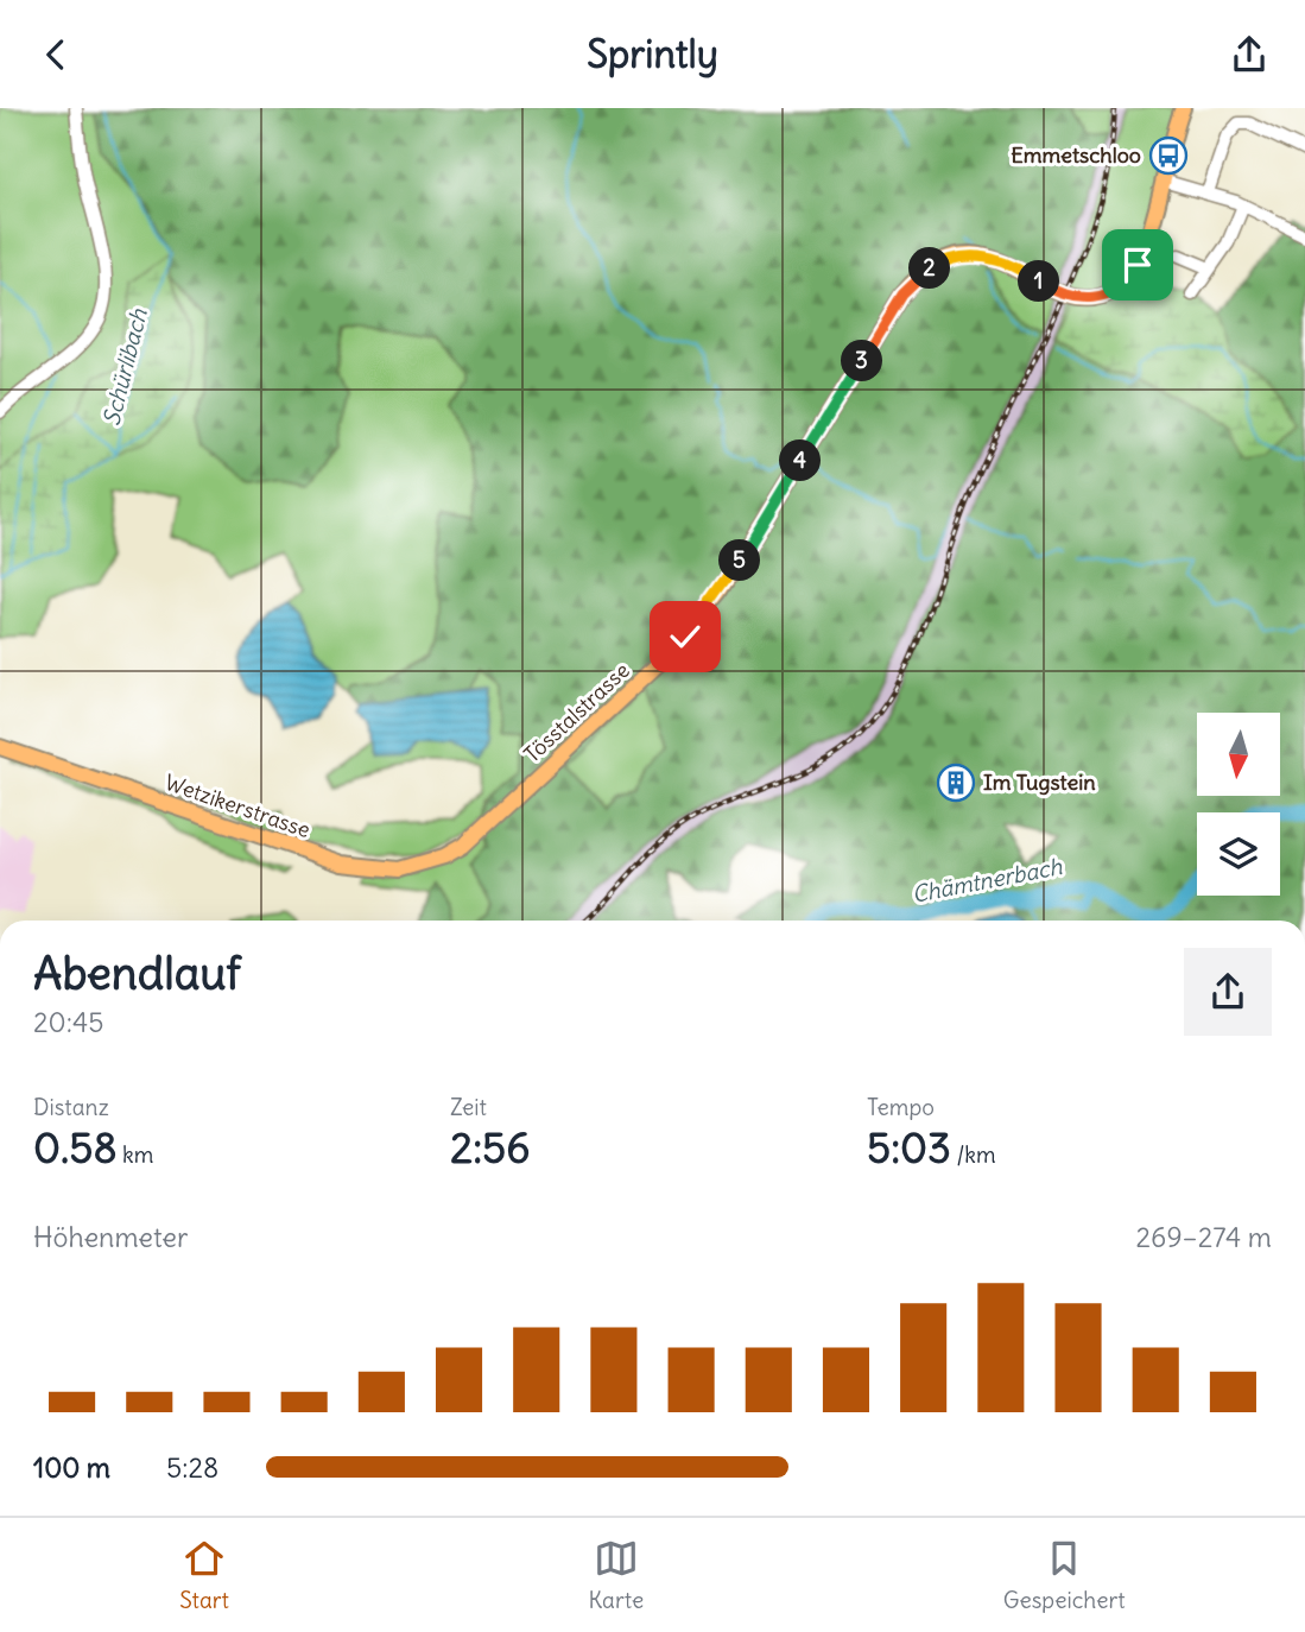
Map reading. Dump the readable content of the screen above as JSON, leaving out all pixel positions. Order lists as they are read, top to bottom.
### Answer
{
  "streets": {
    "main road": ["Tösstalstrasse", "Wetzikerstrasse"]
  },
  "crossings": [
    ["Tösstalstrasse", "Wetzikerstrasse"]
  ],
  "water": ["Schürlibach", "Chämtnerbach"],
  "places": {
    "bus stop": ["Emmetschloo"],
    "building": ["Im Tugstein"]
  },
  "north": "bottom",
  "page": {
    "header": "Sprintly",
    "pins": [
      "2",
      "1",
      "3",
      "4",
      "5"
    ],
    "heading": ["Abendlauf", "20:45"],
    "stats": [
      ["Distanz", "0.58 km"],
      ["Zeit", "2:56"],
      ["Tempo", "5:03 /km"]
    ],
    "chart": ["Höhenmeter", "269–274 m"],
    "list": [
      {
        "name": "100 m",
        "note": "5:28"
      }
    ],
    "tabs": ["Start", "Karte", "Gespeichert"]
  }
}
